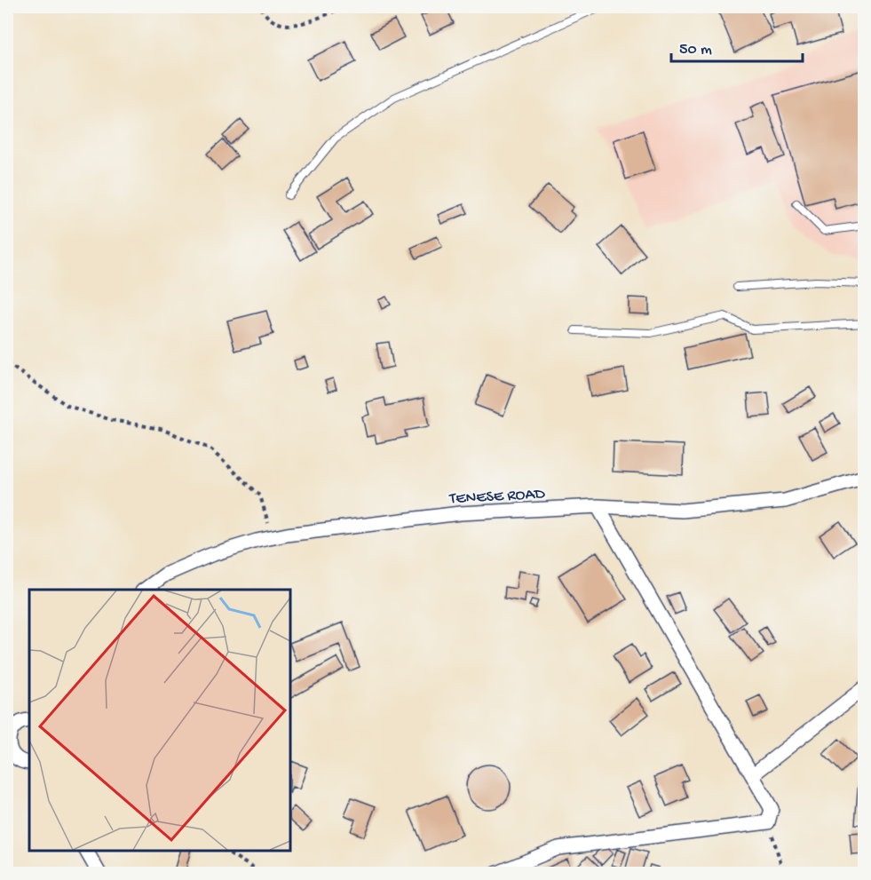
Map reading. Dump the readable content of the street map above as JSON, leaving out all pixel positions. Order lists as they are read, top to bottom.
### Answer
{
  "streets": {
    "street": ["TENESE ROAD"]
  },
  "scale_bar": "50 m"
}
